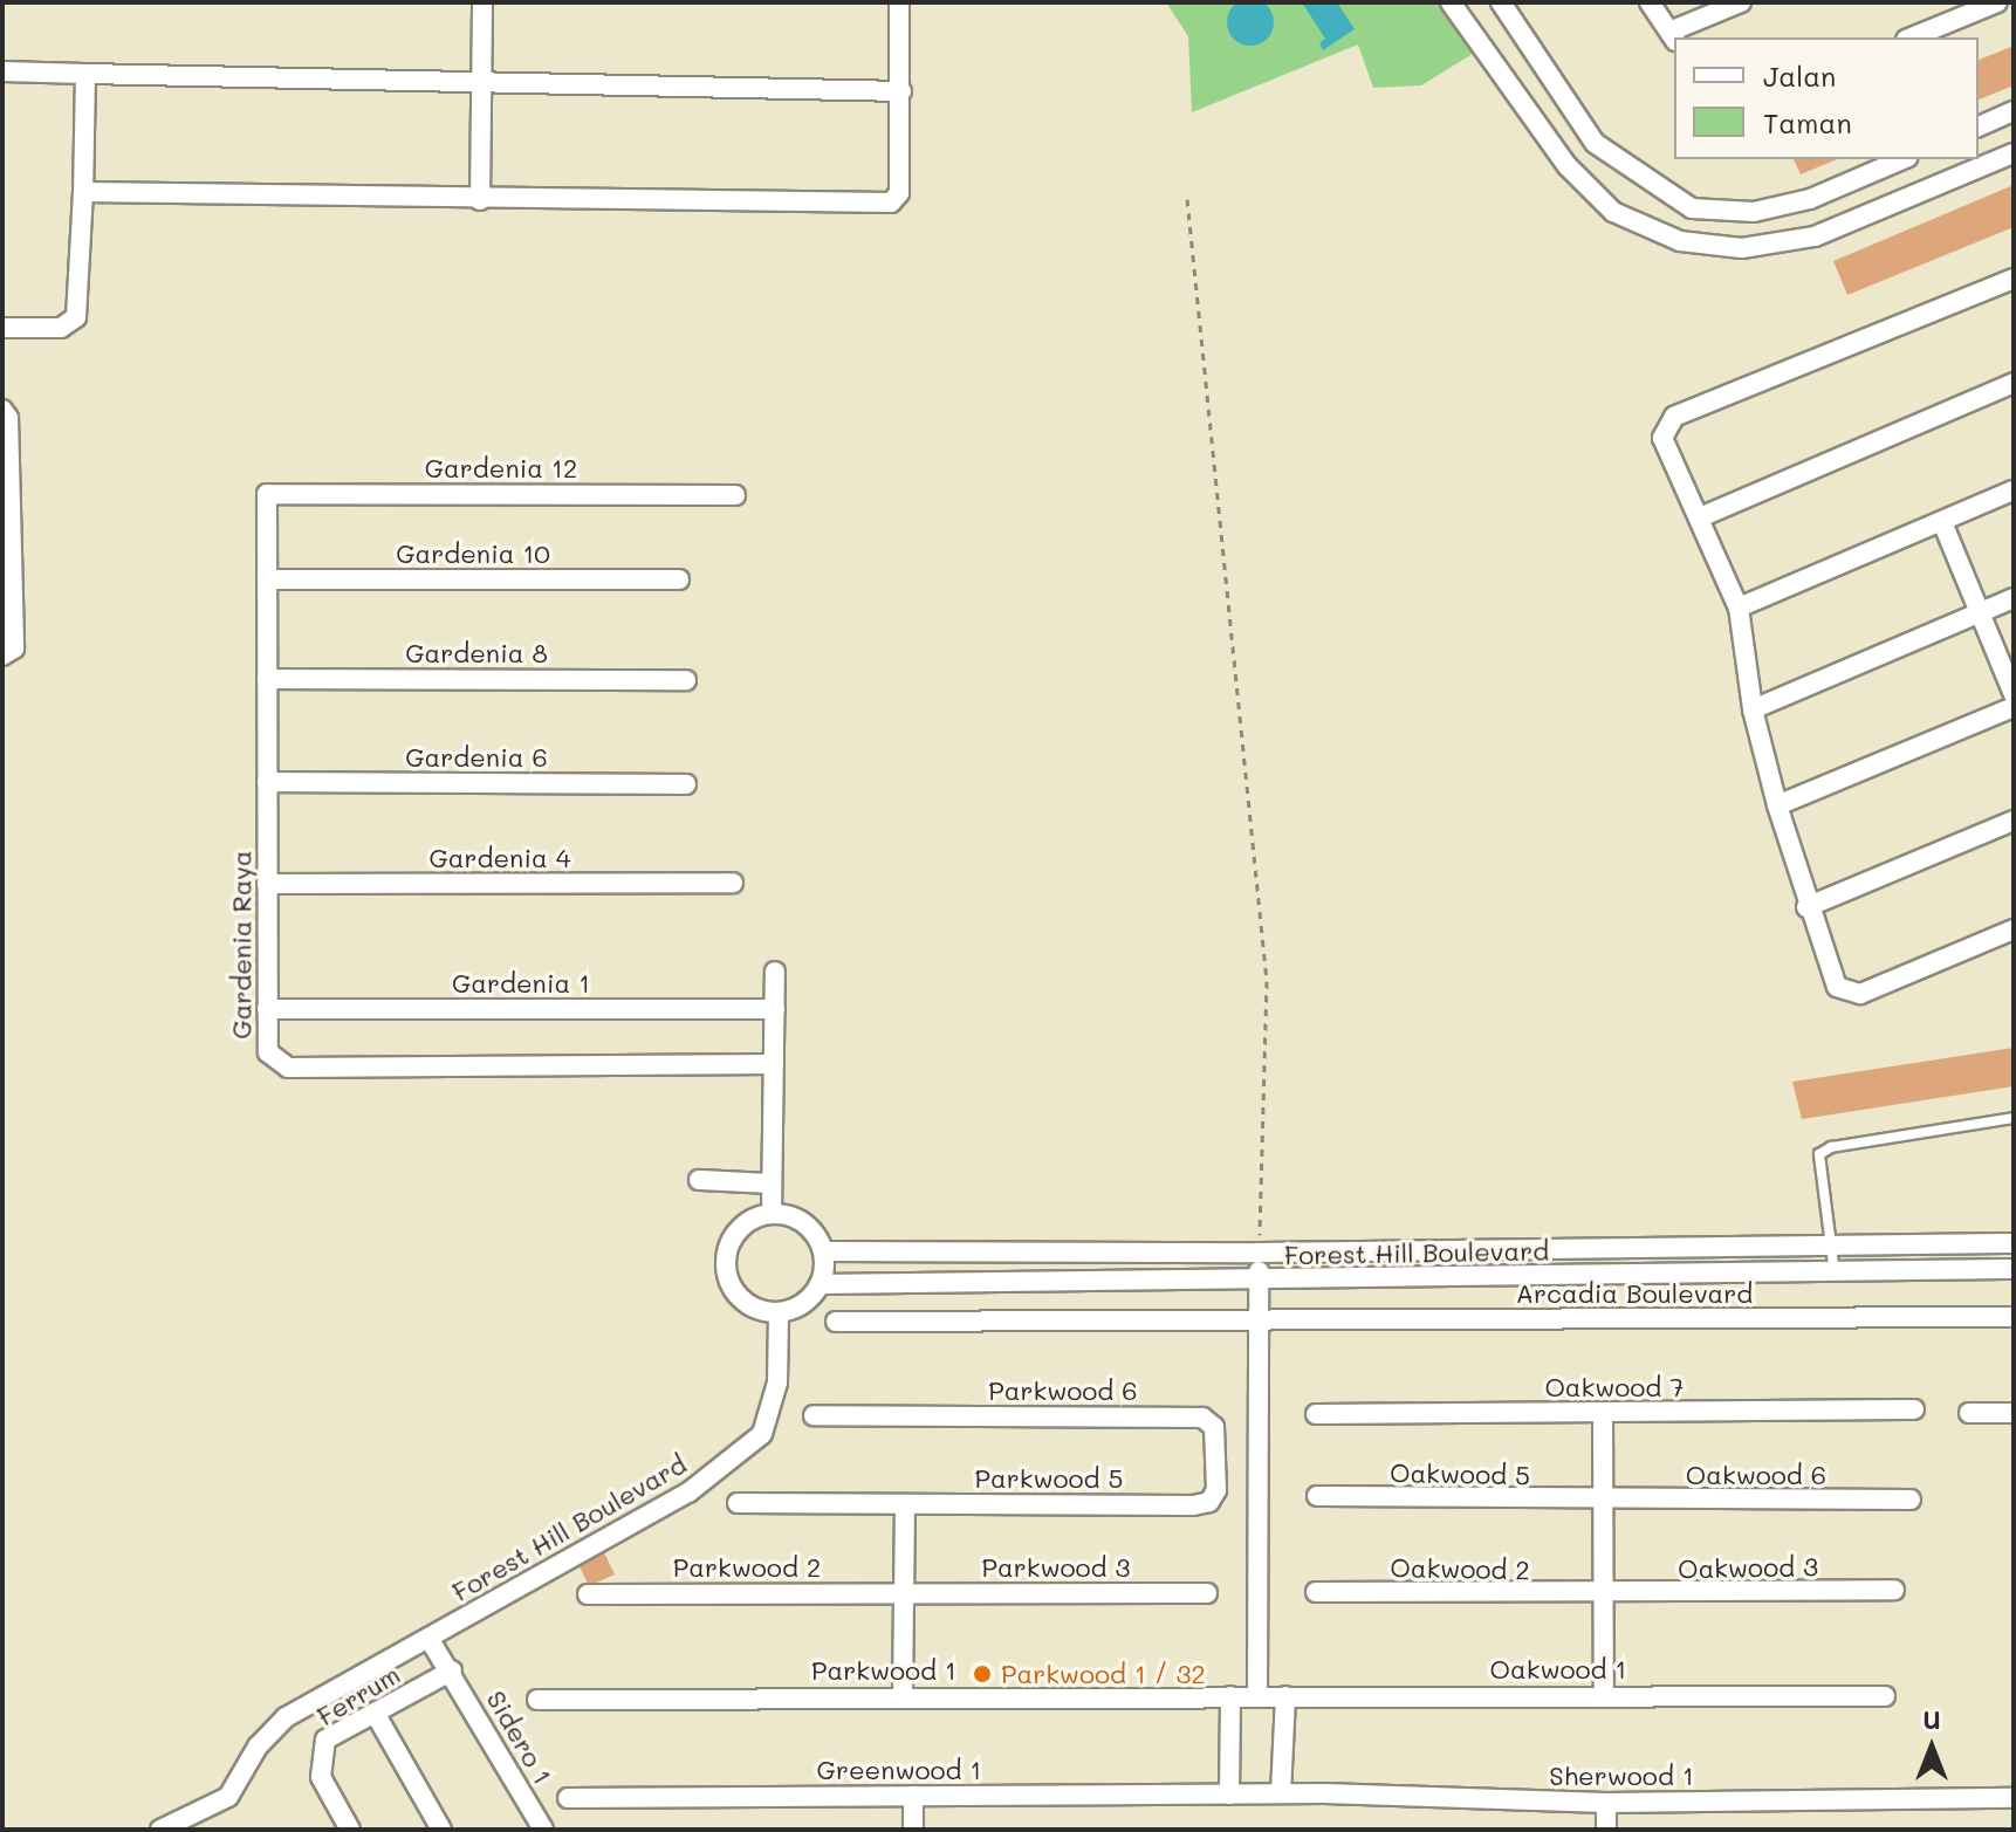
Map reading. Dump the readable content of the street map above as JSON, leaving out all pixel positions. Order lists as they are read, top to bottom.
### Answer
{
  "streets": {
    "street": [
      "Gardenia 12",
      "Gardenia 10",
      "Gardenia 8",
      "Gardenia 6",
      "Gardenia 4",
      "Gardenia Raya",
      "Gardenia 1",
      "Forest Hill Boulevard",
      "Arcadia Boulevard",
      "Oakwood 7",
      "Parkwood 6",
      "Oakwood 5",
      "Oakwood 6",
      "Parkwood 5",
      "Parkwood 2",
      "Parkwood 3",
      "Oakwood 3",
      "Oakwood 2",
      "Oakwood 1",
      "Parkwood 1",
      "Ferrum",
      "Sidero 1",
      "Greenwood 1",
      "Sherwood 1"
    ]
  },
  "crossings": [
    ["Gardenia 12", "Gardenia Raya"],
    ["Gardenia 10", "Gardenia Raya"],
    ["Gardenia 8", "Gardenia Raya"],
    ["Gardenia 6", "Gardenia Raya"],
    ["Gardenia 4", "Gardenia Raya"],
    ["Gardenia Raya", "Gardenia 1"],
    ["Forest Hill Boulevard", "Sidero 1"],
    ["Parkwood 6", "Parkwood 5"],
    ["Oakwood 5", "Oakwood 6"],
    ["Parkwood 2", "Parkwood 3"],
    ["Oakwood 3", "Oakwood 2"],
    ["Oakwood 1", "Parkwood 1"],
    ["Ferrum", "Sidero 1"],
    ["Greenwood 1", "Sherwood 1"]
  ],
  "places": ["Parkwood 1 / 32"],
  "legend": ["Jalan", "Taman"],
  "north": "top"
}
